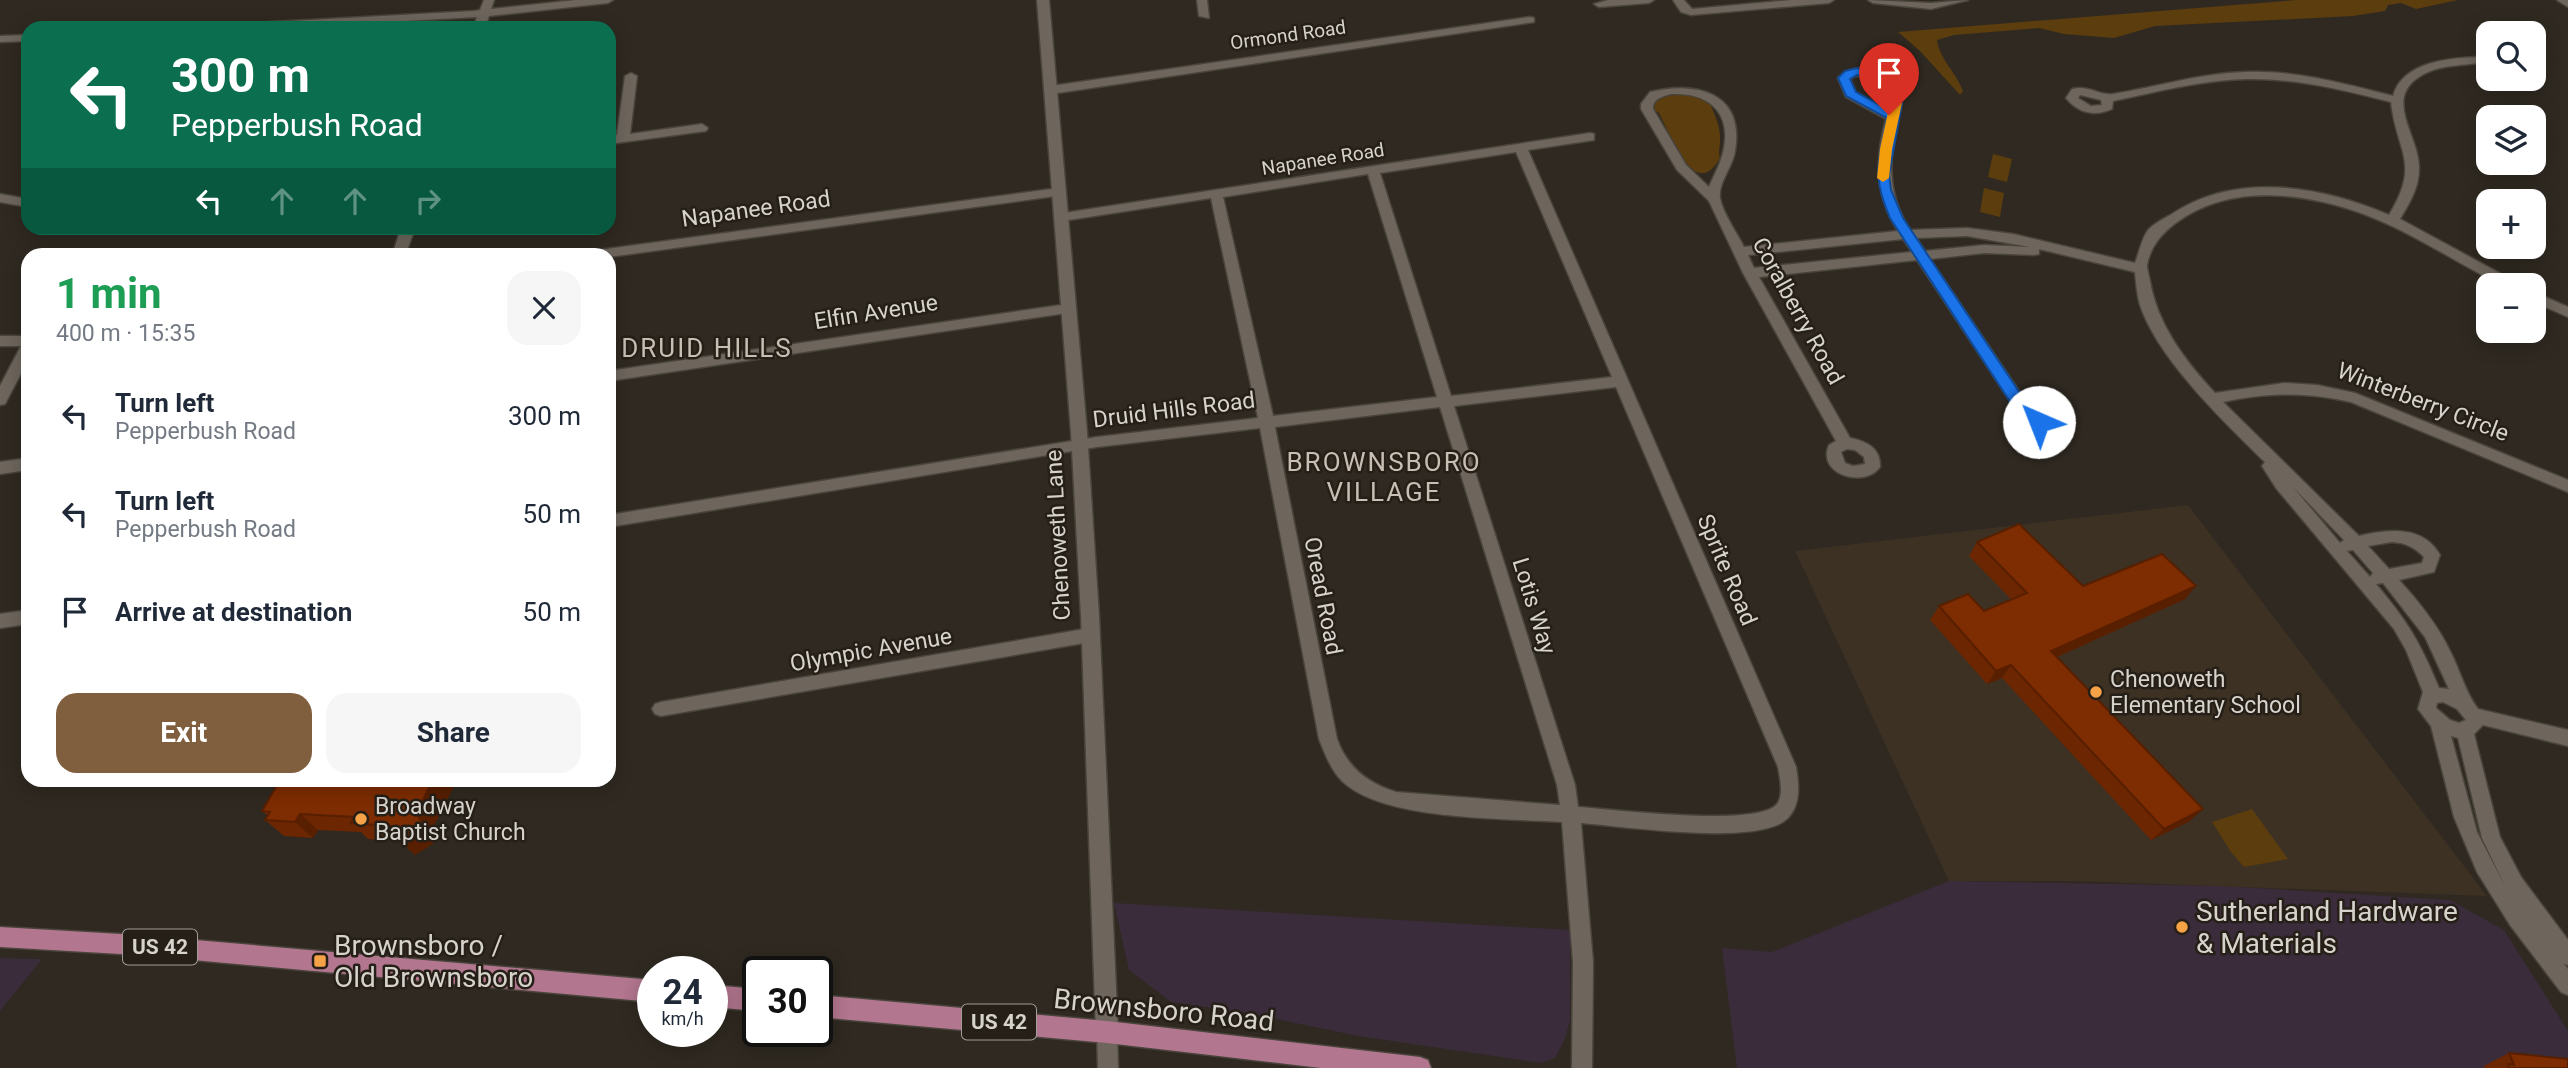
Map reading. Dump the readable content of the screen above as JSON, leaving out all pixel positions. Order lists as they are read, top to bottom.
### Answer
{
  "streets": {
    "main road": ["Chenoweth Lane", "US 42", "Brownsboro Road"],
    "street": [
      "Ormond Road",
      "Napanee Road",
      "Coralberry Road",
      "Elfin Avenue",
      "Winterberry Circle",
      "Druid Hills Road",
      "Sprite Road",
      "Oread Road",
      "Lotis Way",
      "Olympic Avenue"
    ]
  },
  "crossings": [
    ["Ormond Road", "Chenoweth Lane"],
    ["Napanee Road", "Chenoweth Lane"],
    ["Napanee Road", "Sprite Road"],
    ["Napanee Road", "Oread Road"],
    ["Napanee Road", "Lotis Way"],
    ["Elfin Avenue", "Chenoweth Lane"],
    ["Druid Hills Road", "Chenoweth Lane"],
    ["Druid Hills Road", "Sprite Road"],
    ["Druid Hills Road", "Oread Road"],
    ["Druid Hills Road", "Lotis Way"],
    ["Chenoweth Lane", "Olympic Avenue"],
    ["Chenoweth Lane", "Brownsboro Road"],
    ["Sprite Road", "Oread Road"],
    ["Sprite Road", "Lotis Way"],
    ["Oread Road", "Lotis Way"]
  ],
  "districts": ["DRUID HILLS", "BROWNSBORO VILLAGE"],
  "places": {
    "other": ["Chenoweth Elementary School", "Broadway Baptist Church", "Sutherland Hardware & Materials"],
    "transit": ["Brownsboro / Old Brownsboro"]
  },
  "page": {
    "map_buttons": ["+", "−"],
    "turn": ["300 m", "Pepperbush Road"],
    "heading": ["1 min", "400 m · 15:35"],
    "list": [
      {
        "name": "Turn left",
        "note": "Pepperbush Road",
        "value": "300 m"
      },
      {
        "name": "Turn left",
        "note": "Pepperbush Road",
        "value": "50 m"
      },
      {
        "name": "Arrive at destination",
        "value": "50 m"
      }
    ],
    "buttons": ["Exit", "Share"],
    "speed": "24 km/h",
    "limit": "30"
  }
}
